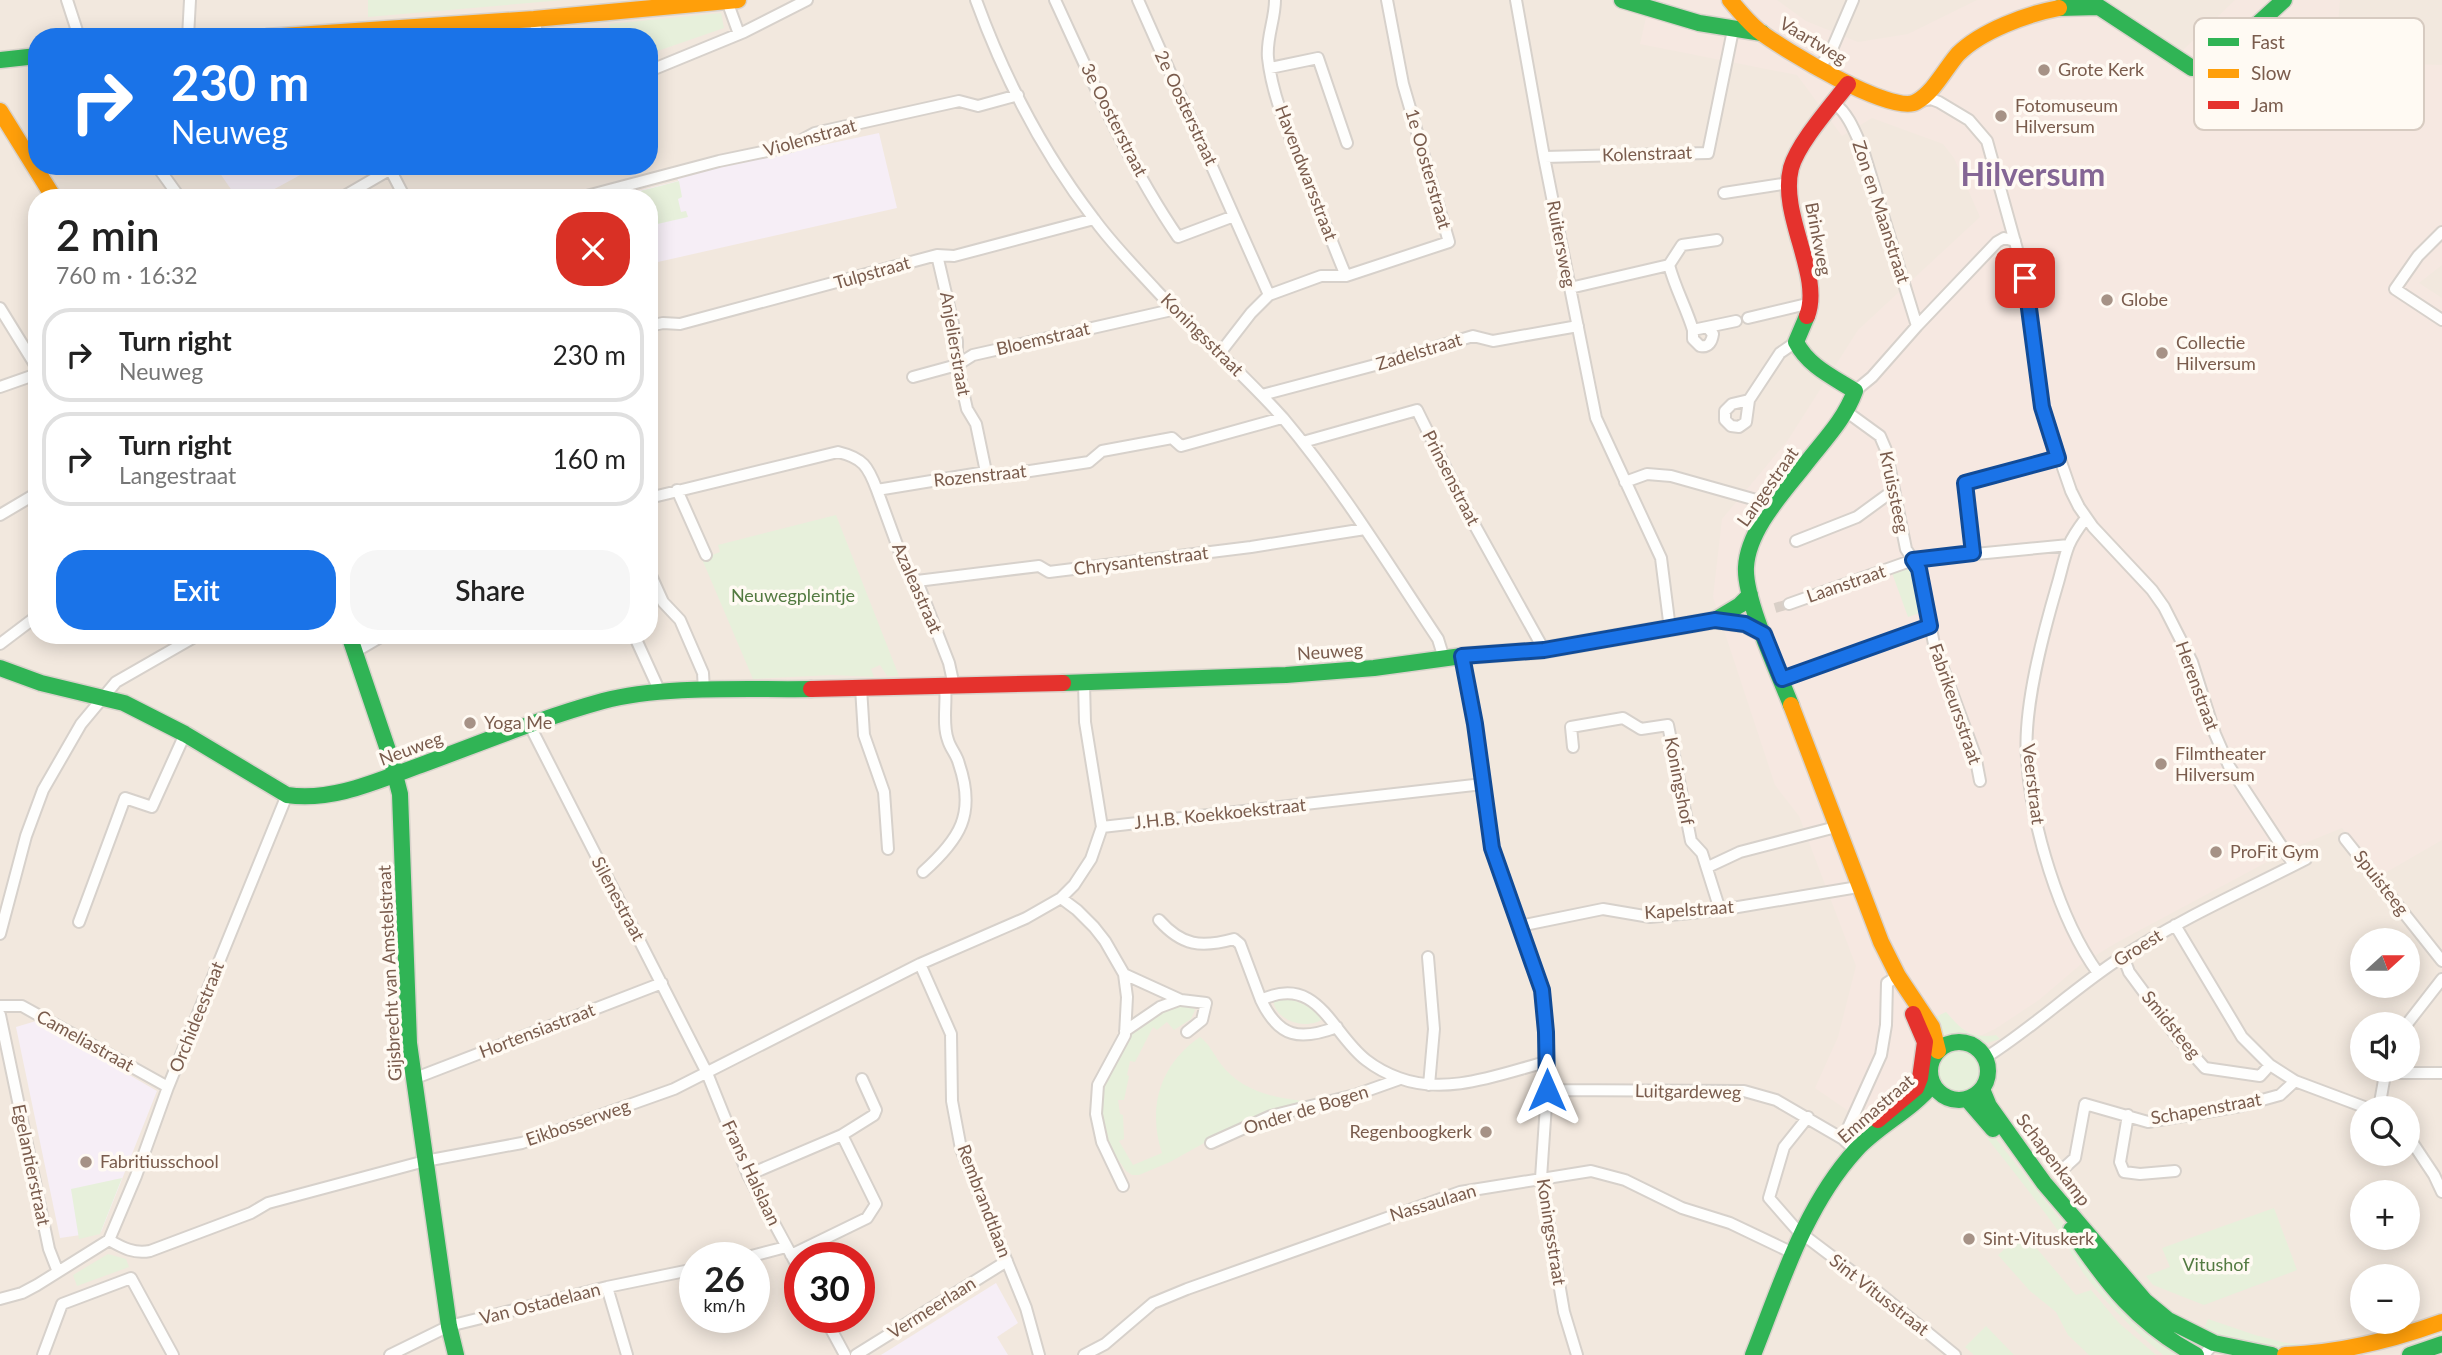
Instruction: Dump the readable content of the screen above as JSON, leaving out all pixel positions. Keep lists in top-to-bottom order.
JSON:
{
  "streets": {
    "street": [
      "Vaartweg",
      "2e Oosterstraat",
      "3e Oosterstraat",
      "Violenstraat",
      "Kolenstraat",
      "1e Oosterstraat",
      "Havendwarsstraat",
      "Zon en Maanstraat",
      "Brinkweg",
      "Ruitersweg",
      "Tulpstraat",
      "Koningsstraat",
      "Bloemstraat",
      "Anjelierstraat",
      "Zadelstraat",
      "Rozenstraat",
      "Prinsenstraat",
      "Langestraat",
      "Kruissteeg",
      "Chrysantenstraat",
      "Laanstraat",
      "Azaleastraat",
      "Neuweg",
      "Herenstraat",
      "Fabrikeursstraat",
      "Koningshof",
      "Veerstraat",
      "J.H.B. Koekkoekstraat",
      "Spuisteeg",
      "Silenestraat",
      "Kapelstraat",
      "Groest",
      "Gijsbrecht van Amstelstraat",
      "Orchideestraat",
      "Smidsteeg",
      "Hortensiastraat",
      "Cameliastraat",
      "Luitgardeweg",
      "Emmastraat",
      "Schapenstraat",
      "Onder de Bogen",
      "Eikbosserweg",
      "Schapenkamp",
      "Egelantierstraat",
      "Frans Halslaan",
      "Rembrandtlaan",
      "Nassaulaan",
      "Sint Vitusstraat",
      "Van Ostadelaan",
      "Vermeerlaan"
    ]
  },
  "crossings": [
    ["Vaartweg", "Brinkweg"],
    ["Vaartweg", "Herenstraat"],
    ["2e Oosterstraat", "3e Oosterstraat"],
    ["2e Oosterstraat", "1e Oosterstraat"],
    ["Violenstraat", "Koningsstraat"],
    ["Kolenstraat", "Ruitersweg"],
    ["1e Oosterstraat", "Havendwarsstraat"],
    ["1e Oosterstraat", "Koningsstraat"],
    ["Zon en Maanstraat", "Brinkweg"],
    ["Zon en Maanstraat", "Langestraat"],
    ["Ruitersweg", "Zadelstraat"],
    ["Ruitersweg", "Neuweg"],
    ["Tulpstraat", "Koningsstraat"],
    ["Tulpstraat", "Anjelierstraat"],
    ["Koningsstraat", "Bloemstraat"],
    ["Koningsstraat", "Zadelstraat"],
    ["Koningsstraat", "Rozenstraat"],
    ["Koningsstraat", "Prinsenstraat"],
    ["Koningsstraat", "Chrysantenstraat"],
    ["Koningsstraat", "Neuweg"],
    ["Koningsstraat", "J.H.B. Koekkoekstraat"],
    ["Koningsstraat", "Kapelstraat"],
    ["Koningsstraat", "Luitgardeweg"],
    ["Koningsstraat", "Nassaulaan"],
    ["Bloemstraat", "Anjelierstraat"],
    ["Anjelierstraat", "Rozenstraat"],
    ["Rozenstraat", "Azaleastraat"],
    ["Prinsenstraat", "Neuweg"],
    ["Langestraat", "Kruissteeg"],
    ["Langestraat", "Neuweg"],
    ["Langestraat", "Herenstraat"],
    ["Langestraat", "Kapelstraat"],
    ["Langestraat", "Groest"],
    ["Langestraat", "Emmastraat"],
    ["Langestraat", "Schapenkamp"],
    ["Kruissteeg", "Laanstraat"],
    ["Kruissteeg", "Fabrikeursstraat"],
    ["Chrysantenstraat", "Azaleastraat"],
    ["Laanstraat", "Veerstraat"],
    ["Azaleastraat", "Neuweg"],
    ["Neuweg", "Silenestraat"],
    ["Neuweg", "Gijsbrecht van Amstelstraat"],
    ["Neuweg", "Orchideestraat"],
    ["Herenstraat", "Groest"],
    ["Koningshof", "Kapelstraat"],
    ["Veerstraat", "Groest"],
    ["J.H.B. Koekkoekstraat", "Eikbosserweg"],
    ["Silenestraat", "Hortensiastraat"],
    ["Silenestraat", "Eikbosserweg"],
    ["Silenestraat", "Frans Halslaan"],
    ["Groest", "Smidsteeg"],
    ["Groest", "Emmastraat"],
    ["Groest", "Schapenkamp"],
    ["Gijsbrecht van Amstelstraat", "Hortensiastraat"],
    ["Gijsbrecht van Amstelstraat", "Eikbosserweg"],
    ["Gijsbrecht van Amstelstraat", "Van Ostadelaan"],
    ["Orchideestraat", "Cameliastraat"],
    ["Orchideestraat", "Eikbosserweg"],
    ["Luitgardeweg", "Emmastraat"],
    ["Emmastraat", "Schapenkamp"],
    ["Emmastraat", "Nassaulaan"],
    ["Emmastraat", "Sint Vitusstraat"],
    ["Eikbosserweg", "Frans Halslaan"],
    ["Eikbosserweg", "Rembrandtlaan"],
    ["Rembrandtlaan", "Vermeerlaan"]
  ],
  "districts": ["Hilversum"],
  "parks": ["Neuwegpleintje", "Vitushof"],
  "places": [
    "Grote Kerk",
    "Fotomuseum Hilversum",
    "Globe",
    "Collectie Hilversum",
    "Yoga Me",
    "Filmtheater Hilversum",
    "ProFit Gym",
    "Regenboogkerk",
    "Fabritiusschool",
    "Sint-Vituskerk"
  ],
  "legend": ["Fast", "Slow", "Jam"],
  "north": "right",
  "page": {
    "turn": ["230 m", "Neuweg"],
    "heading": ["2 min", "760 m · 16:32"],
    "list": [
      {
        "name": "Turn right",
        "note": "Neuweg",
        "value": "230 m"
      },
      {
        "name": "Turn right",
        "note": "Langestraat",
        "value": "160 m"
      }
    ],
    "buttons": ["Exit", "Share"],
    "map_buttons": ["+", "−"],
    "speed": "26 km/h",
    "limit": "30"
  }
}
